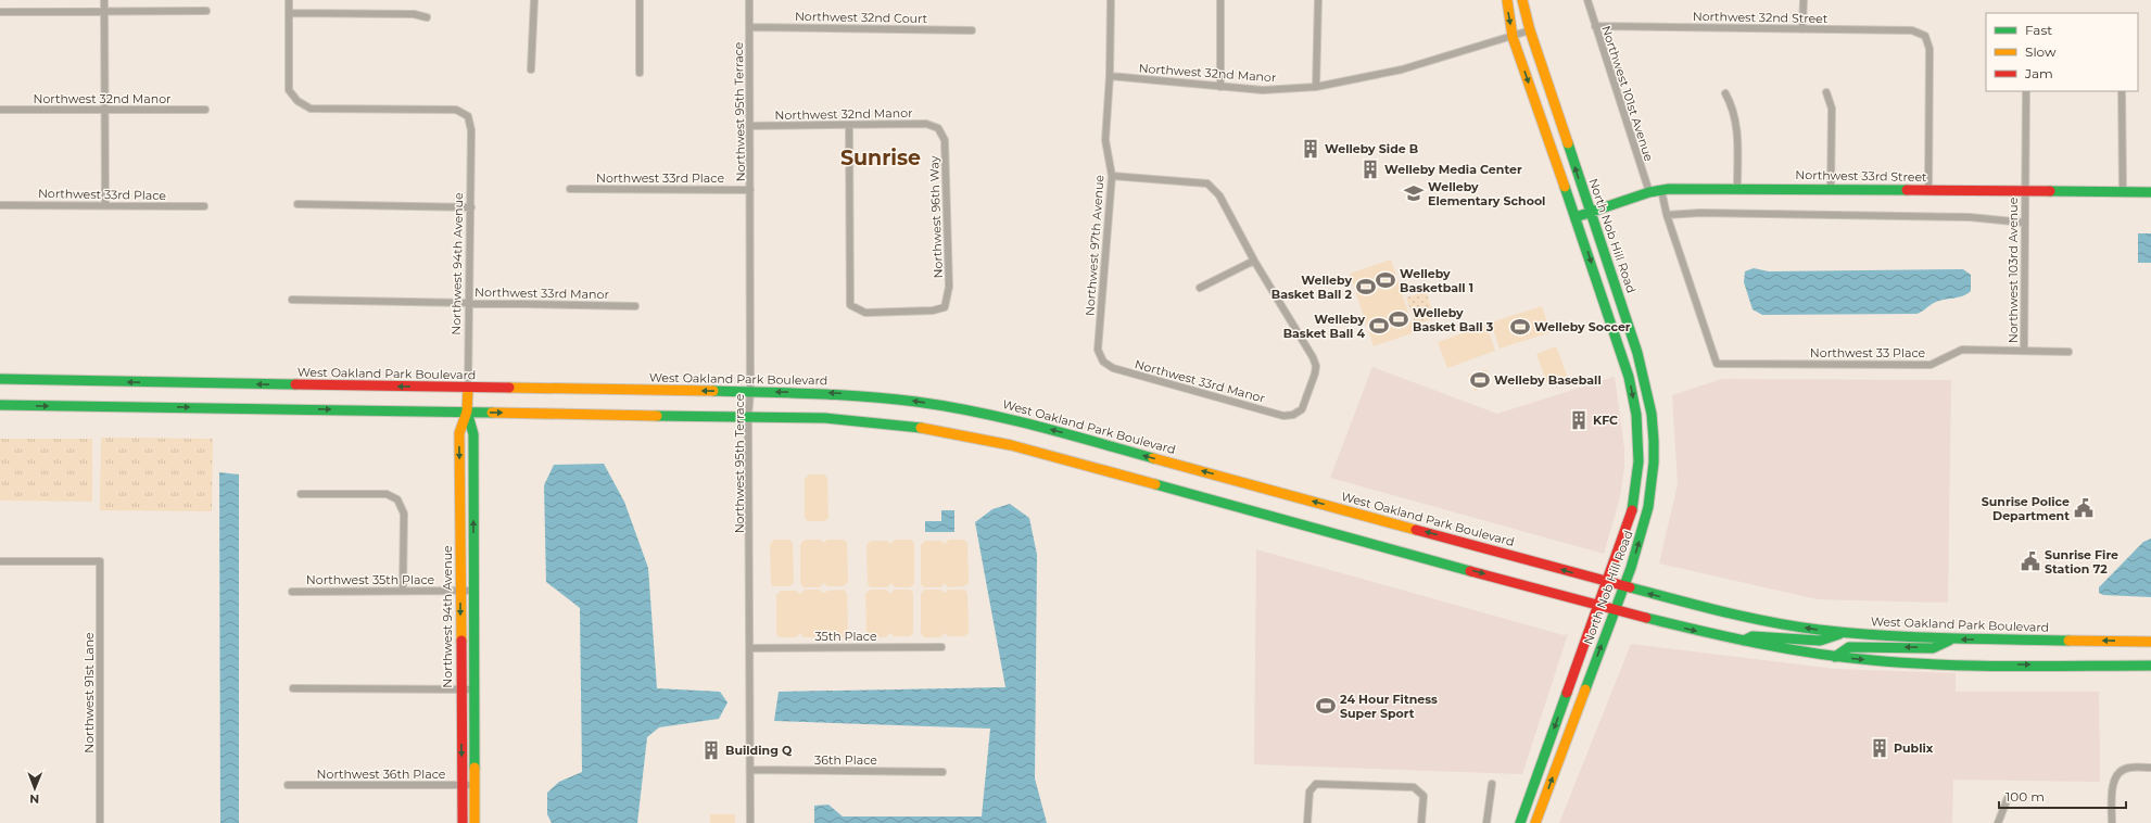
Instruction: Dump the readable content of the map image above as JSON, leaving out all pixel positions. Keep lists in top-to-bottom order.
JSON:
{
  "streets": {
    "main road": [
      "Northwest 33rd Street",
      "North Nob Hill Road",
      "Northwest 94th Avenue",
      "West Oakland Park Boulevard"
    ],
    "street": [
      "Northwest 32nd Court",
      "Northwest 32nd Street",
      "Northwest 32nd Manor",
      "Northwest 101st Avenue",
      "Northwest 95th Terrace",
      "Northwest 33rd Place",
      "Northwest 96th Way",
      "Northwest 97th Avenue",
      "Northwest 103rd Avenue",
      "Northwest 33rd Manor",
      "Northwest 33 Place",
      "Northwest 35th Place",
      "35th Place",
      "Northwest 91st Lane",
      "36th Place",
      "Northwest 36th Place"
    ]
  },
  "crossings": [
    ["Northwest 32nd Court", "Northwest 95th Terrace"],
    ["Northwest 32nd Street", "Northwest 101st Avenue"],
    ["Northwest 32nd Street", "Northwest 33rd Street"],
    ["Northwest 32nd Manor", "Northwest 95th Terrace"],
    ["Northwest 32nd Manor", "Northwest 96th Way"],
    ["Northwest 32nd Manor", "North Nob Hill Road"],
    ["Northwest 32nd Manor", "Northwest 97th Avenue"],
    ["Northwest 101st Avenue", "Northwest 33rd Street"],
    ["Northwest 95th Terrace", "Northwest 33rd Place"],
    ["Northwest 95th Terrace", "West Oakland Park Boulevard"],
    ["Northwest 95th Terrace", "35th Place"],
    ["Northwest 95th Terrace", "36th Place"],
    ["Northwest 33rd Street", "North Nob Hill Road"],
    ["Northwest 33rd Street", "Northwest 103rd Avenue"],
    ["North Nob Hill Road", "West Oakland Park Boulevard"],
    ["Northwest 97th Avenue", "Northwest 33rd Manor"],
    ["Northwest 94th Avenue", "Northwest 33rd Manor"],
    ["Northwest 94th Avenue", "West Oakland Park Boulevard"],
    ["Northwest 94th Avenue", "Northwest 35th Place"],
    ["Northwest 94th Avenue", "Northwest 36th Place"],
    ["Northwest 103rd Avenue", "Northwest 33 Place"]
  ],
  "districts": ["Sunrise"],
  "places": {
    "building": [
      "Welleby Side B",
      "Welleby Media Center",
      "KFC",
      "Publix",
      "Building Q"
    ],
    "school or university": ["Welleby Elementary School"],
    "sports": [
      "Welleby Basketball 1",
      "Welleby Basket Ball 2",
      "Welleby Basket Ball 3",
      "Welleby Basket Ball 4",
      "Welleby Soccer",
      "Welleby Baseball",
      "24 Hour Fitness Super Sport"
    ],
    "public building": ["Sunrise Police Department", "Sunrise Fire Station 72"]
  },
  "legend": ["Fast", "Slow", "Jam"],
  "scale_bar": "100 m",
  "north": "bottom"
}
